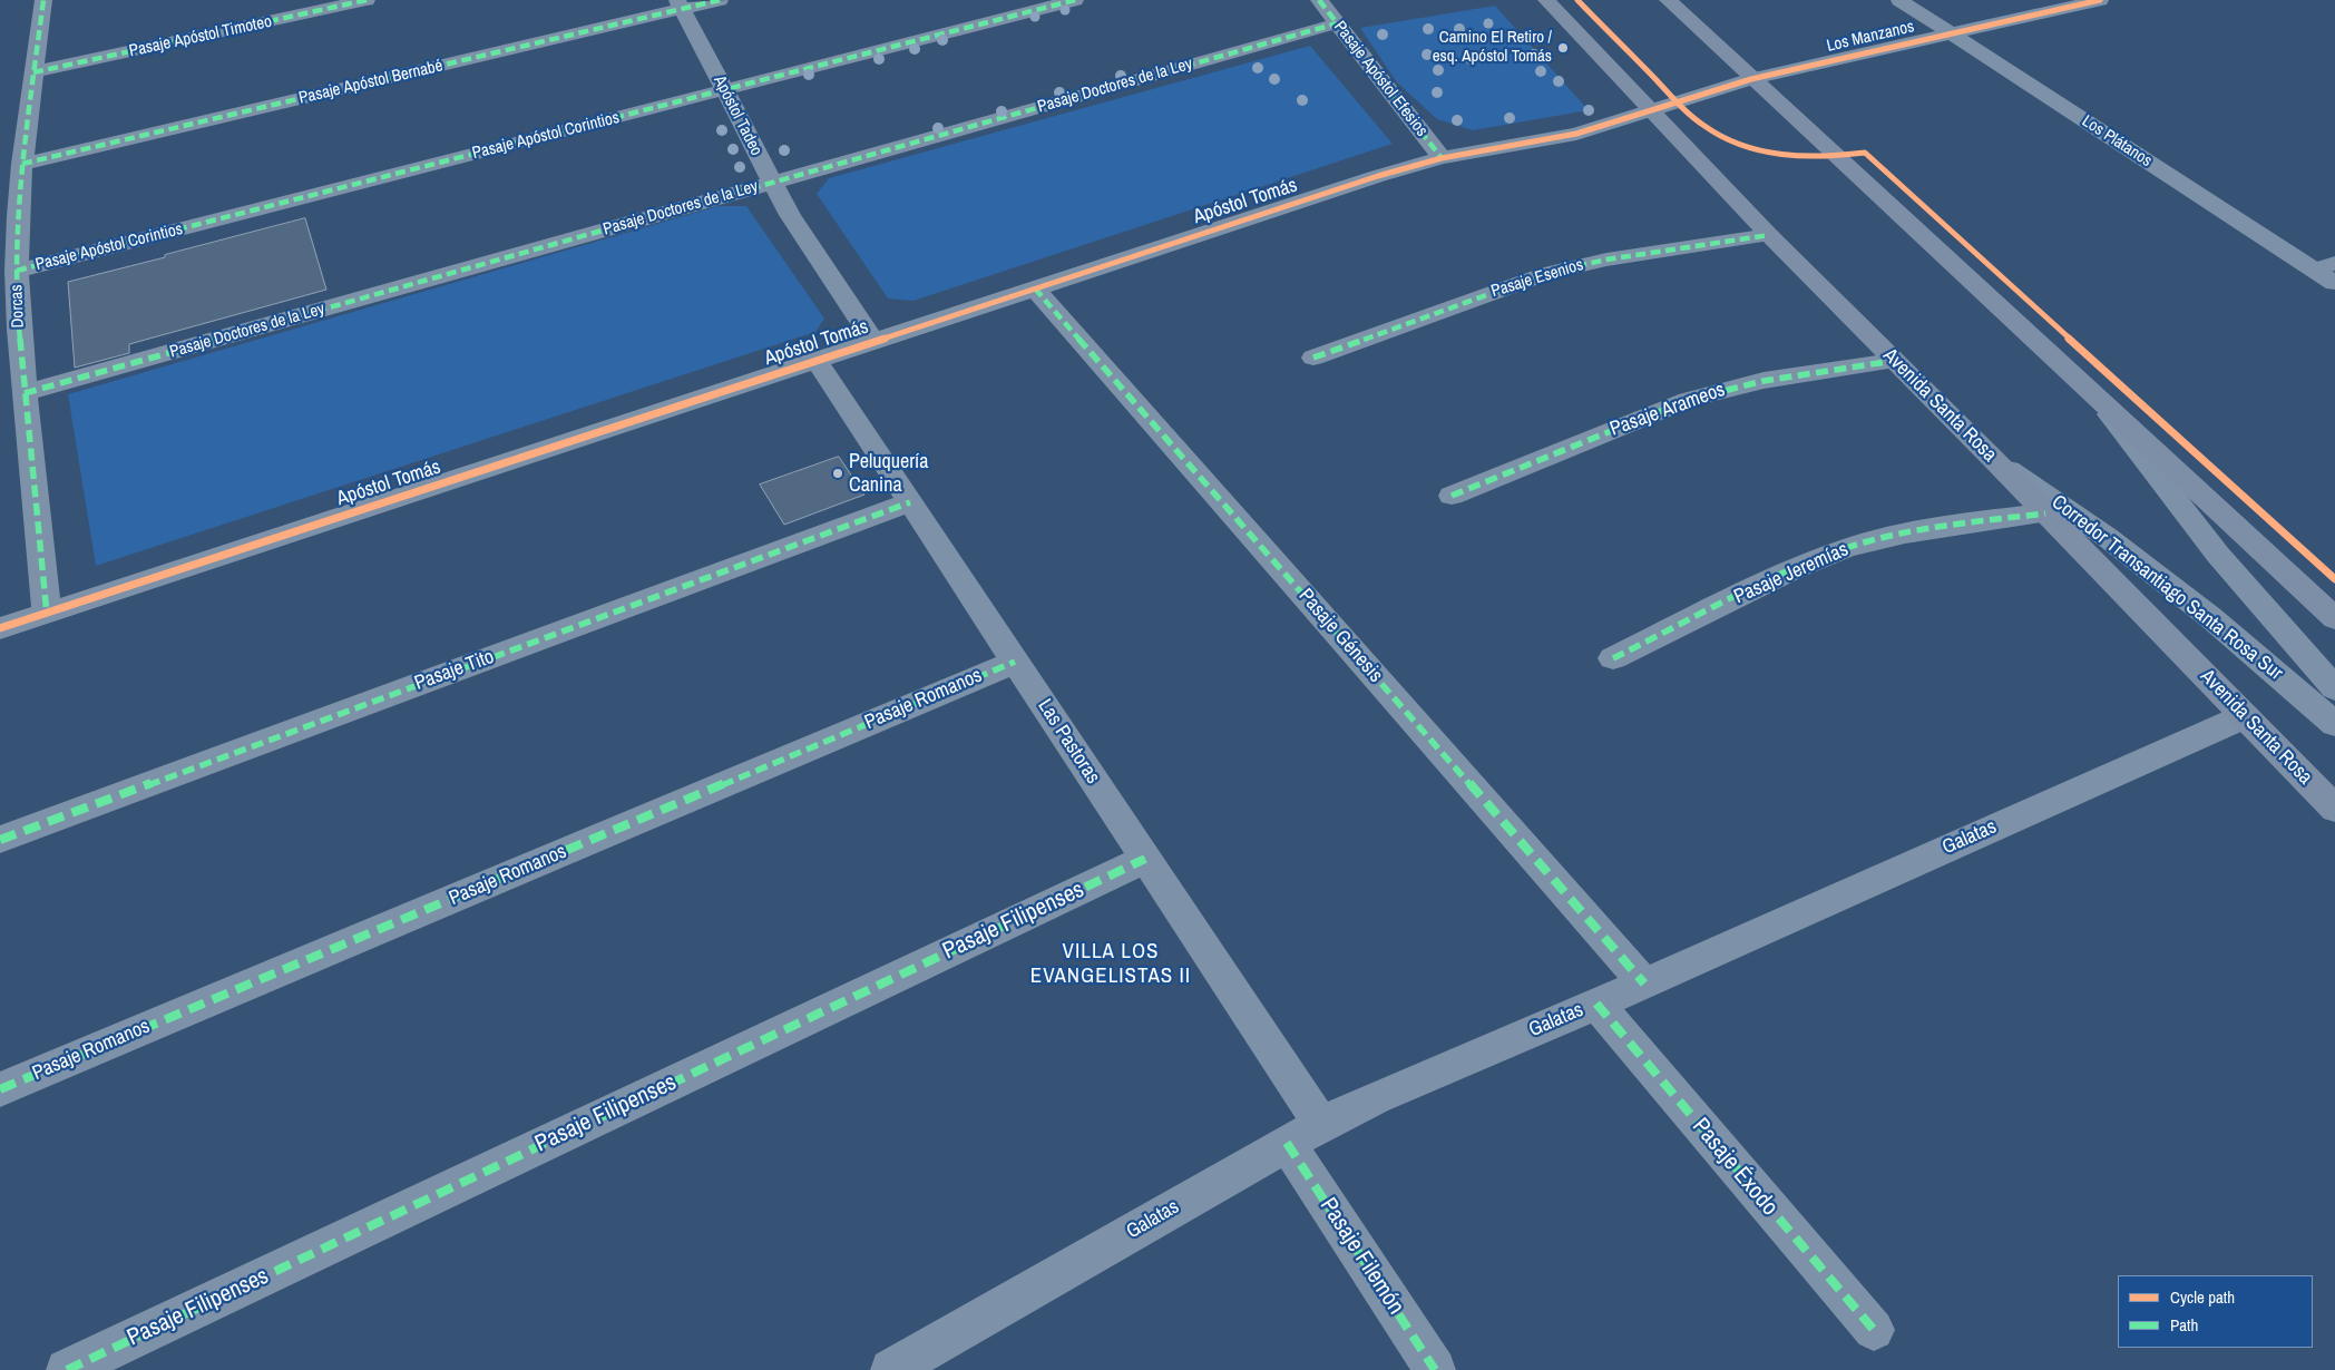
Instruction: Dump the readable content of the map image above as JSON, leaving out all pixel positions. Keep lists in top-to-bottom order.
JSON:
{
  "streets": {
    "main road": ["Avenida Santa Rosa"],
    "street": [
      "Pasaje Apóstol Timoteo",
      "Los Manzanos",
      "Pasaje Apóstol Efesios",
      "Pasaje Apóstol Bernabé",
      "Pasaje Doctores de la Ley",
      "Apóstol Tadeo",
      "Pasaje Apóstol Corintios",
      "Los Plátanos",
      "Apóstol Tomás",
      "Pasaje Esenios",
      "Dorcas",
      "Pasaje Arameos",
      "Pasaje Jeremías",
      "Corredor Transantiago Santa Rosa Sur",
      "Pasaje Génesis",
      "Pasaje Tito",
      "Pasaje Romanos",
      "Las Pastoras",
      "Galatas",
      "Pasaje Filipenses",
      "Pasaje Éxodo",
      "Pasaje Filemón"
    ]
  },
  "crossings": [
    ["Pasaje Apóstol Timoteo", "Dorcas"],
    ["Los Manzanos", "Los Plátanos"],
    ["Los Manzanos", "Apóstol Tomás"],
    ["Los Manzanos", "Avenida Santa Rosa"],
    ["Pasaje Apóstol Efesios", "Pasaje Doctores de la Ley"],
    ["Pasaje Apóstol Efesios", "Apóstol Tomás"],
    ["Pasaje Apóstol Bernabé", "Apóstol Tadeo"],
    ["Pasaje Apóstol Bernabé", "Dorcas"],
    ["Pasaje Doctores de la Ley", "Apóstol Tadeo"],
    ["Pasaje Doctores de la Ley", "Dorcas"],
    ["Apóstol Tadeo", "Pasaje Apóstol Corintios"],
    ["Apóstol Tadeo", "Apóstol Tomás"],
    ["Pasaje Apóstol Corintios", "Dorcas"],
    ["Apóstol Tomás", "Dorcas"],
    ["Apóstol Tomás", "Avenida Santa Rosa"],
    ["Apóstol Tomás", "Pasaje Génesis"],
    ["Apóstol Tomás", "Las Pastoras"],
    ["Pasaje Esenios", "Avenida Santa Rosa"],
    ["Avenida Santa Rosa", "Pasaje Arameos"],
    ["Avenida Santa Rosa", "Pasaje Jeremías"],
    ["Avenida Santa Rosa", "Corredor Transantiago Santa Rosa Sur"],
    ["Avenida Santa Rosa", "Galatas"],
    ["Pasaje Génesis", "Galatas"],
    ["Pasaje Tito", "Las Pastoras"],
    ["Pasaje Romanos", "Las Pastoras"],
    ["Las Pastoras", "Galatas"],
    ["Las Pastoras", "Pasaje Filipenses"],
    ["Galatas", "Pasaje Éxodo"],
    ["Galatas", "Pasaje Filemón"]
  ],
  "districts": ["VILLA LOS EVANGELISTAS II"],
  "places": ["Camino El Retiro / esq. Apóstol Tomás", "Peluquería Canina"],
  "legend": ["Cycle path", "Path"]
}
